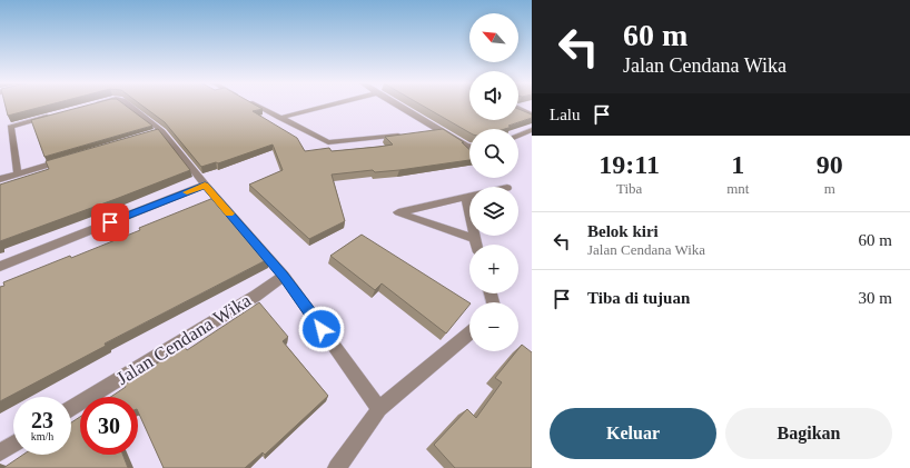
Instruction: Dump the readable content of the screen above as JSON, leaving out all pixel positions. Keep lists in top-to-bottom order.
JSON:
{
  "streets": {
    "street": ["Jalan Cendana Wika"]
  },
  "north": "top left",
  "page": {
    "turn": ["60 m", "Jalan Cendana Wika"],
    "map_buttons": ["+", "−"],
    "then": "Lalu",
    "eta": [
      "19:11",
      "Tiba",
      "1",
      "mnt",
      "90",
      "m"
    ],
    "list": [
      {
        "name": "Belok kiri",
        "note": "Jalan Cendana Wika",
        "value": "60 m"
      },
      {
        "name": "Tiba di tujuan",
        "value": "30 m"
      }
    ],
    "speed": "23 km/h",
    "limit": "30",
    "buttons": ["Keluar", "Bagikan"]
  }
}
